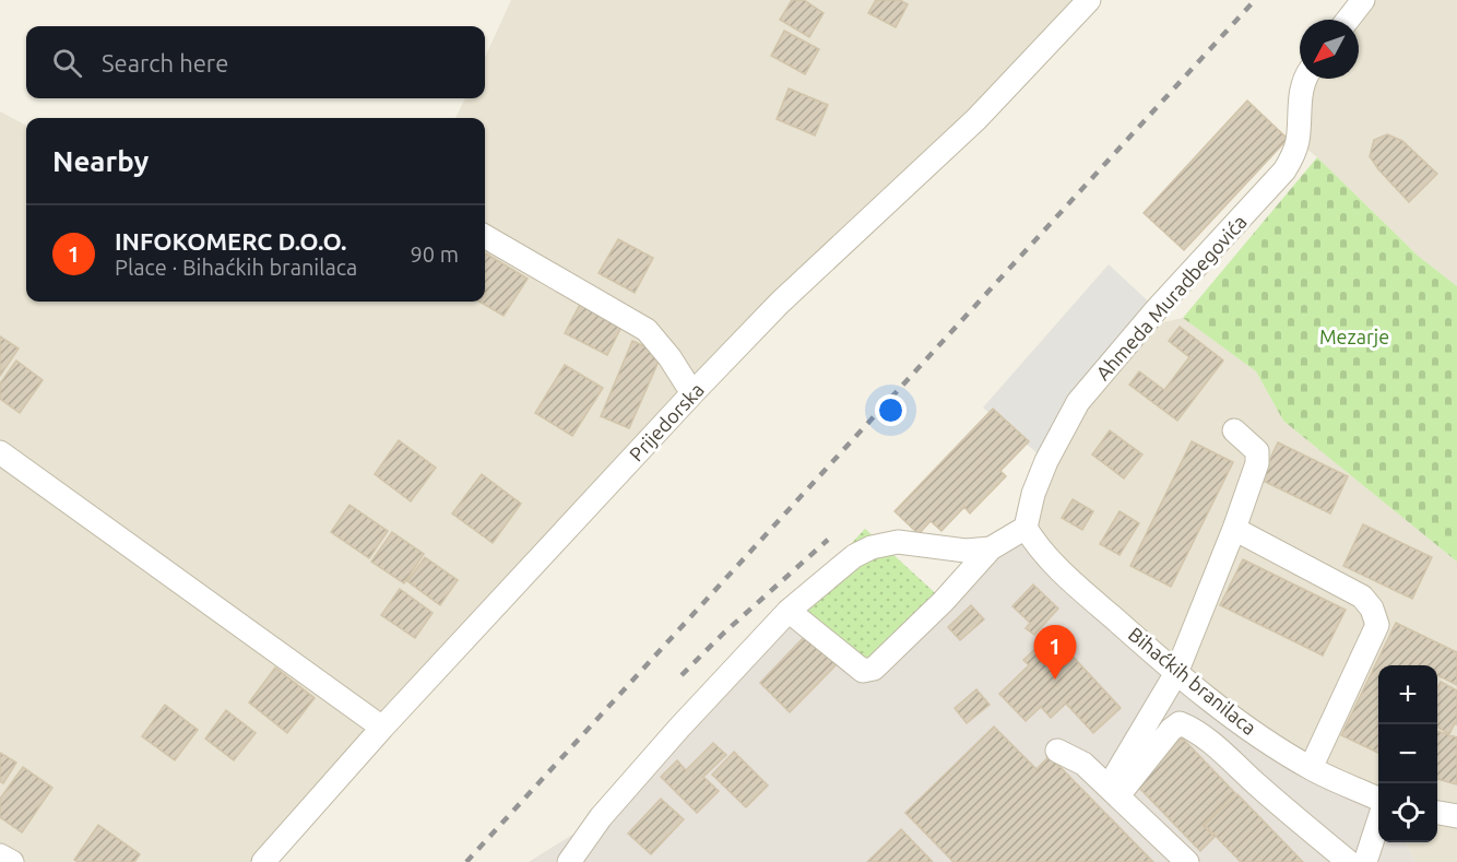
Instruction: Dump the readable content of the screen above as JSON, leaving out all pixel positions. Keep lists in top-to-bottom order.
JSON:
{
  "streets": {
    "street": ["Ahmeda Muradbegovića", "Prijedorska", "Bihaćkih branilaca"]
  },
  "crossings": [
    ["Ahmeda Muradbegovića", "Bihaćkih branilaca"]
  ],
  "parks": ["Mezarje"],
  "north": "bottom left",
  "page": {
    "search": "Search here",
    "heading": "Nearby",
    "list": [
      {
        "mark": "1",
        "name": "INFOKOMERC D.O.O.",
        "note": "Place · Bihaćkih branilaca",
        "value": "90 m"
      }
    ],
    "pins": "1",
    "map_buttons": ["+", "−"]
  }
}
